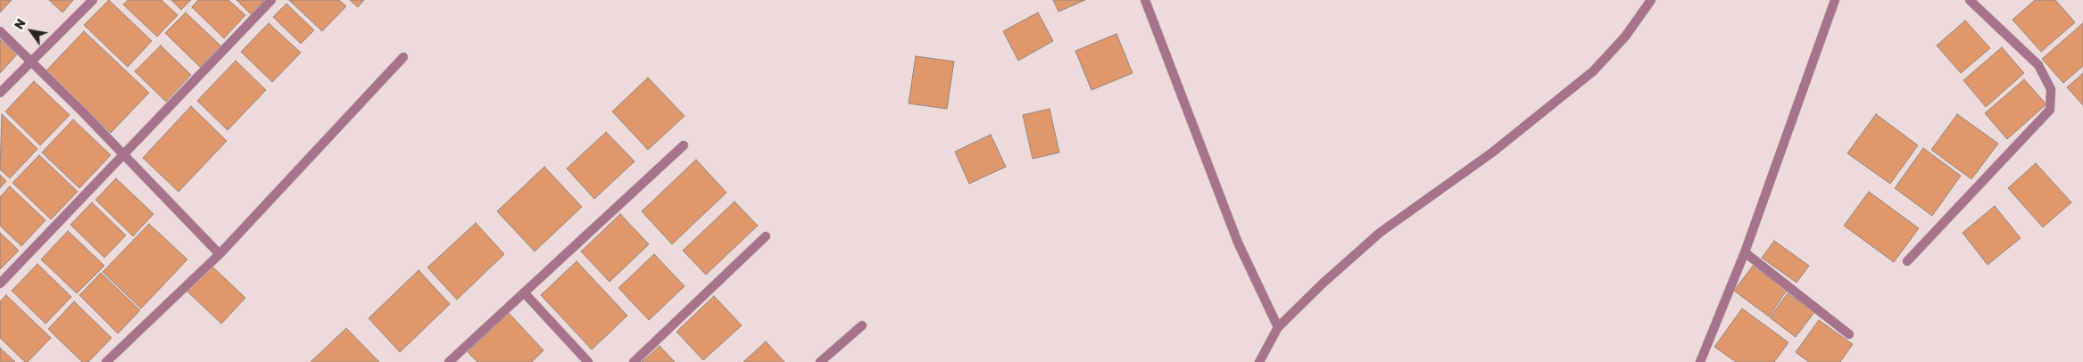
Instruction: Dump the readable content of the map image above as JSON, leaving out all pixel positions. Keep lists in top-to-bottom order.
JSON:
{
  "north": "top left"
}
